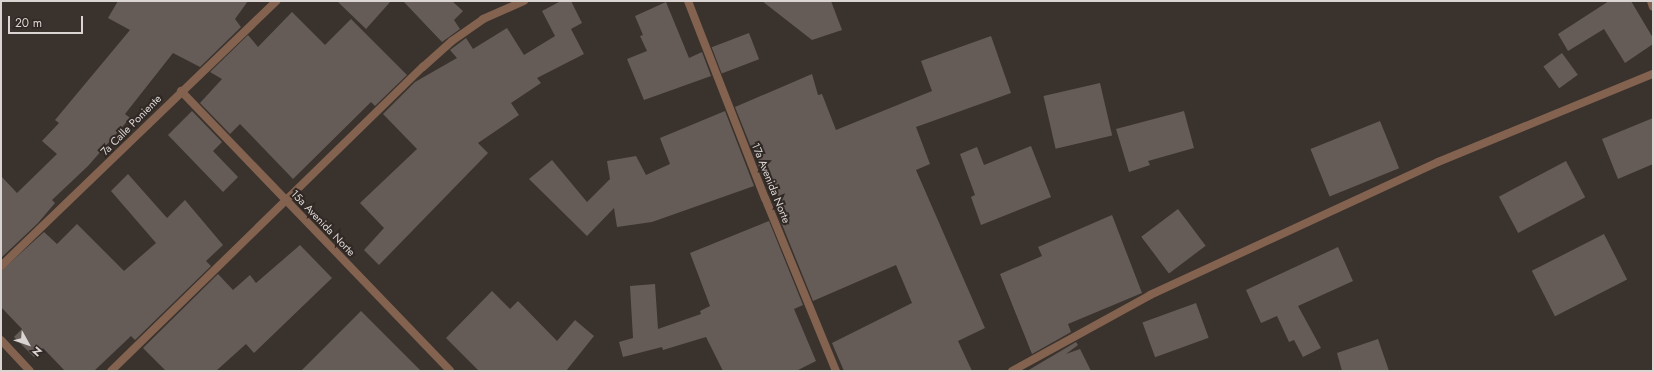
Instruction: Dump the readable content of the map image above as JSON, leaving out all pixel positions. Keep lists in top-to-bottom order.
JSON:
{
  "streets": {
    "street": ["7a Calle Poniente", "17a Avenida Norte", "15a Avenida Norte"]
  },
  "crossings": [
    ["7a Calle Poniente", "15a Avenida Norte"]
  ],
  "scale_bar": "20 m",
  "north": "bottom right"
}
